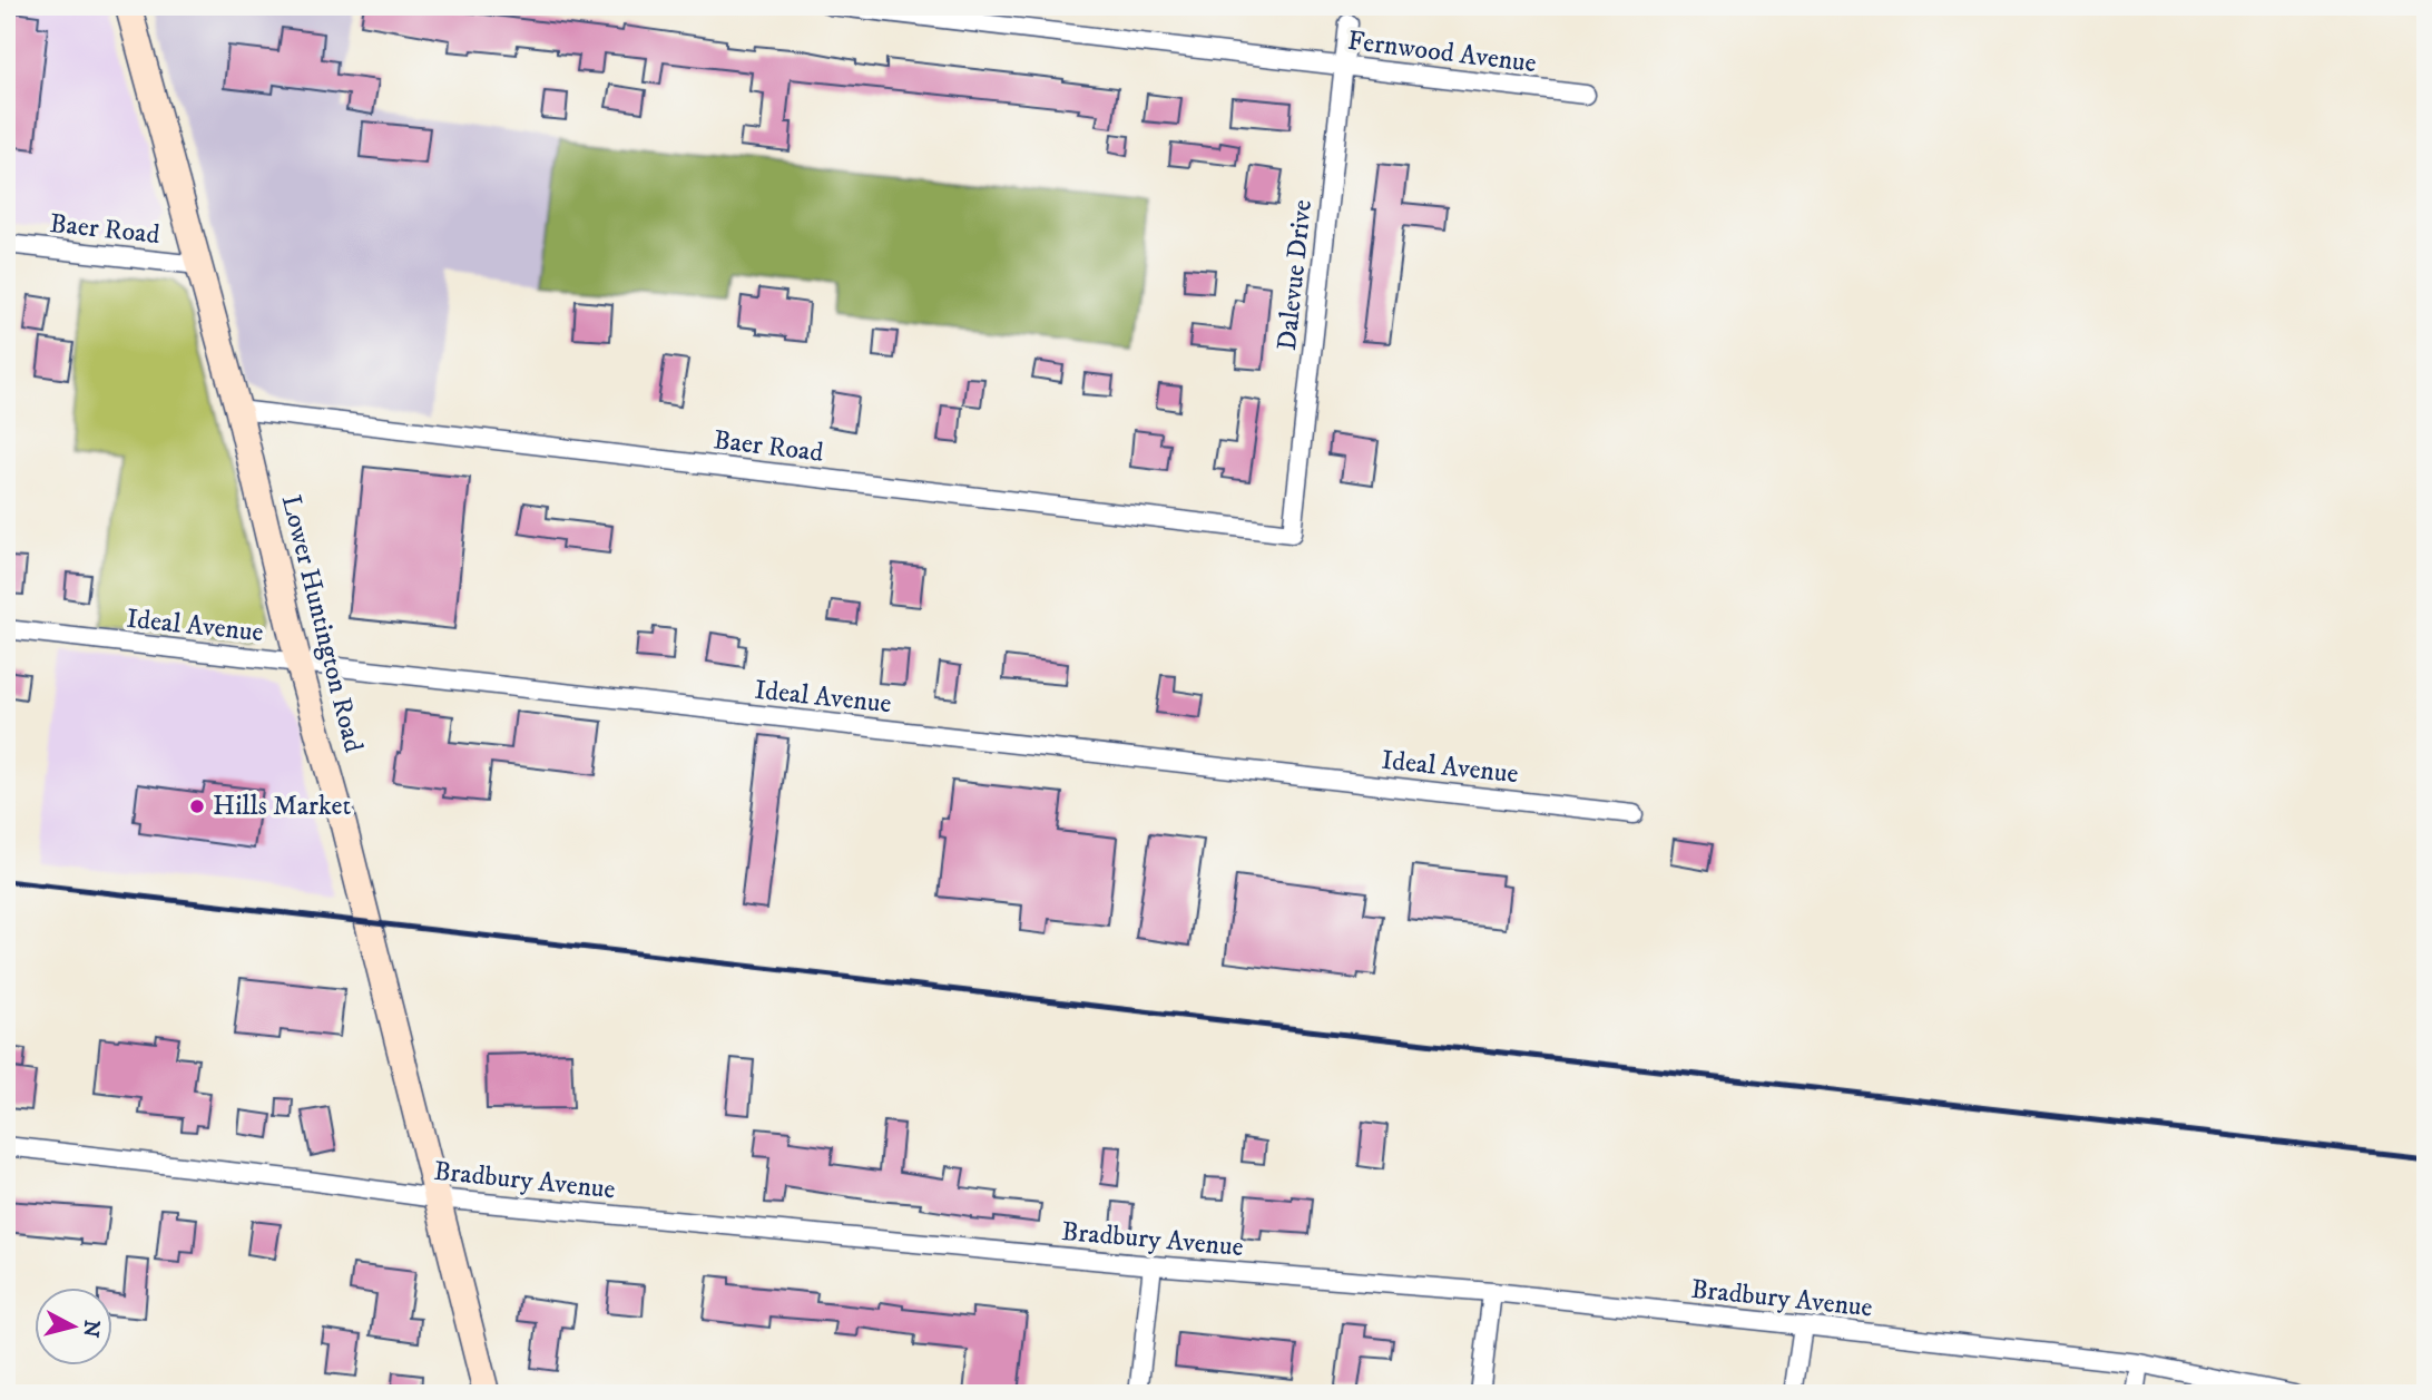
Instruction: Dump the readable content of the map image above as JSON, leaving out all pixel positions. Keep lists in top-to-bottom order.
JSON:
{
  "streets": {
    "main road": ["Lower Huntington Road"],
    "street": [
      "Fernwood Avenue",
      "Baer Road",
      "Dalevue Drive",
      "Ideal Avenue",
      "Bradbury Avenue"
    ]
  },
  "crossings": [
    ["Fernwood Avenue", "Dalevue Drive"],
    ["Baer Road", "Dalevue Drive"],
    ["Baer Road", "Lower Huntington Road"],
    ["Lower Huntington Road", "Ideal Avenue"],
    ["Lower Huntington Road", "Bradbury Avenue"]
  ],
  "places": ["Hills Market"],
  "north": "right"
}
